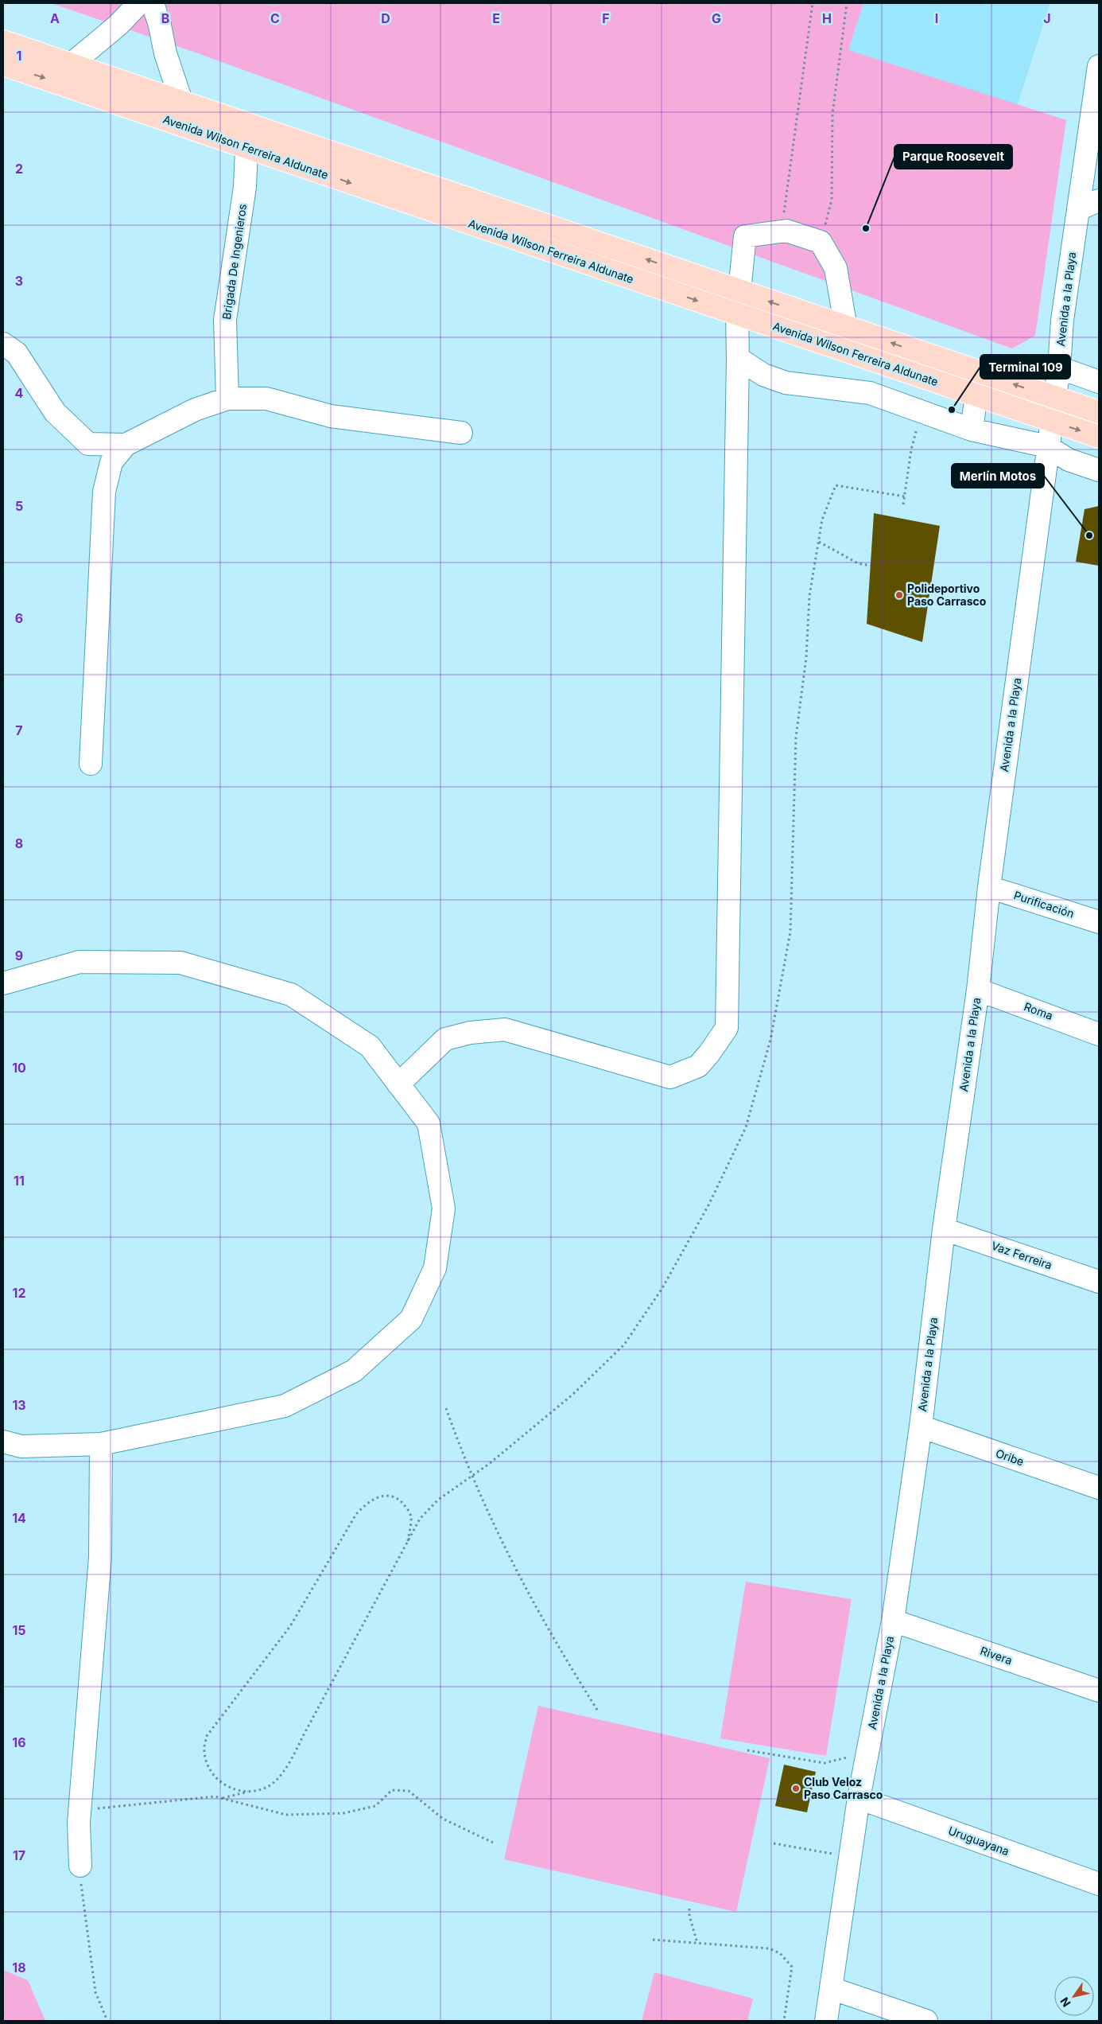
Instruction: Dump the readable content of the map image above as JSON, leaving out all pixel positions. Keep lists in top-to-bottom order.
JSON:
{
  "streets": {
    "main road": ["Avenida Wilson Ferreira Aldunate"],
    "street": [
      "Brigada De Ingenieros",
      "Avenida a la Playa",
      "Purificación",
      "Roma",
      "Vaz Ferreira",
      "Oribe",
      "Rivera",
      "Uruguayana"
    ]
  },
  "crossings": [
    ["Avenida Wilson Ferreira Aldunate", "Brigada De Ingenieros"],
    ["Avenida Wilson Ferreira Aldunate", "Avenida a la Playa"],
    ["Avenida a la Playa", "Purificación"],
    ["Avenida a la Playa", "Roma"],
    ["Avenida a la Playa", "Vaz Ferreira"],
    ["Avenida a la Playa", "Oribe"],
    ["Avenida a la Playa", "Rivera"],
    ["Avenida a la Playa", "Uruguayana"]
  ],
  "places": [
    "Parque Roosevelt",
    "Terminal 109",
    "Merlín Motos",
    "Polideportivo Paso Carrasco",
    "Club Veloz Paso Carrasco"
  ],
  "north": "bottom left",
  "grid": {
    "columns": [
      "A",
      "B",
      "C",
      "D",
      "E",
      "F",
      "G",
      "H",
      "I",
      "J"
    ],
    "rows": [
      "1",
      "2",
      "3",
      "4",
      "5",
      "6",
      "7",
      "8",
      "9",
      "10",
      "11",
      "12",
      "13",
      "14",
      "15",
      "16",
      "17",
      "18"
    ]
  }
}
